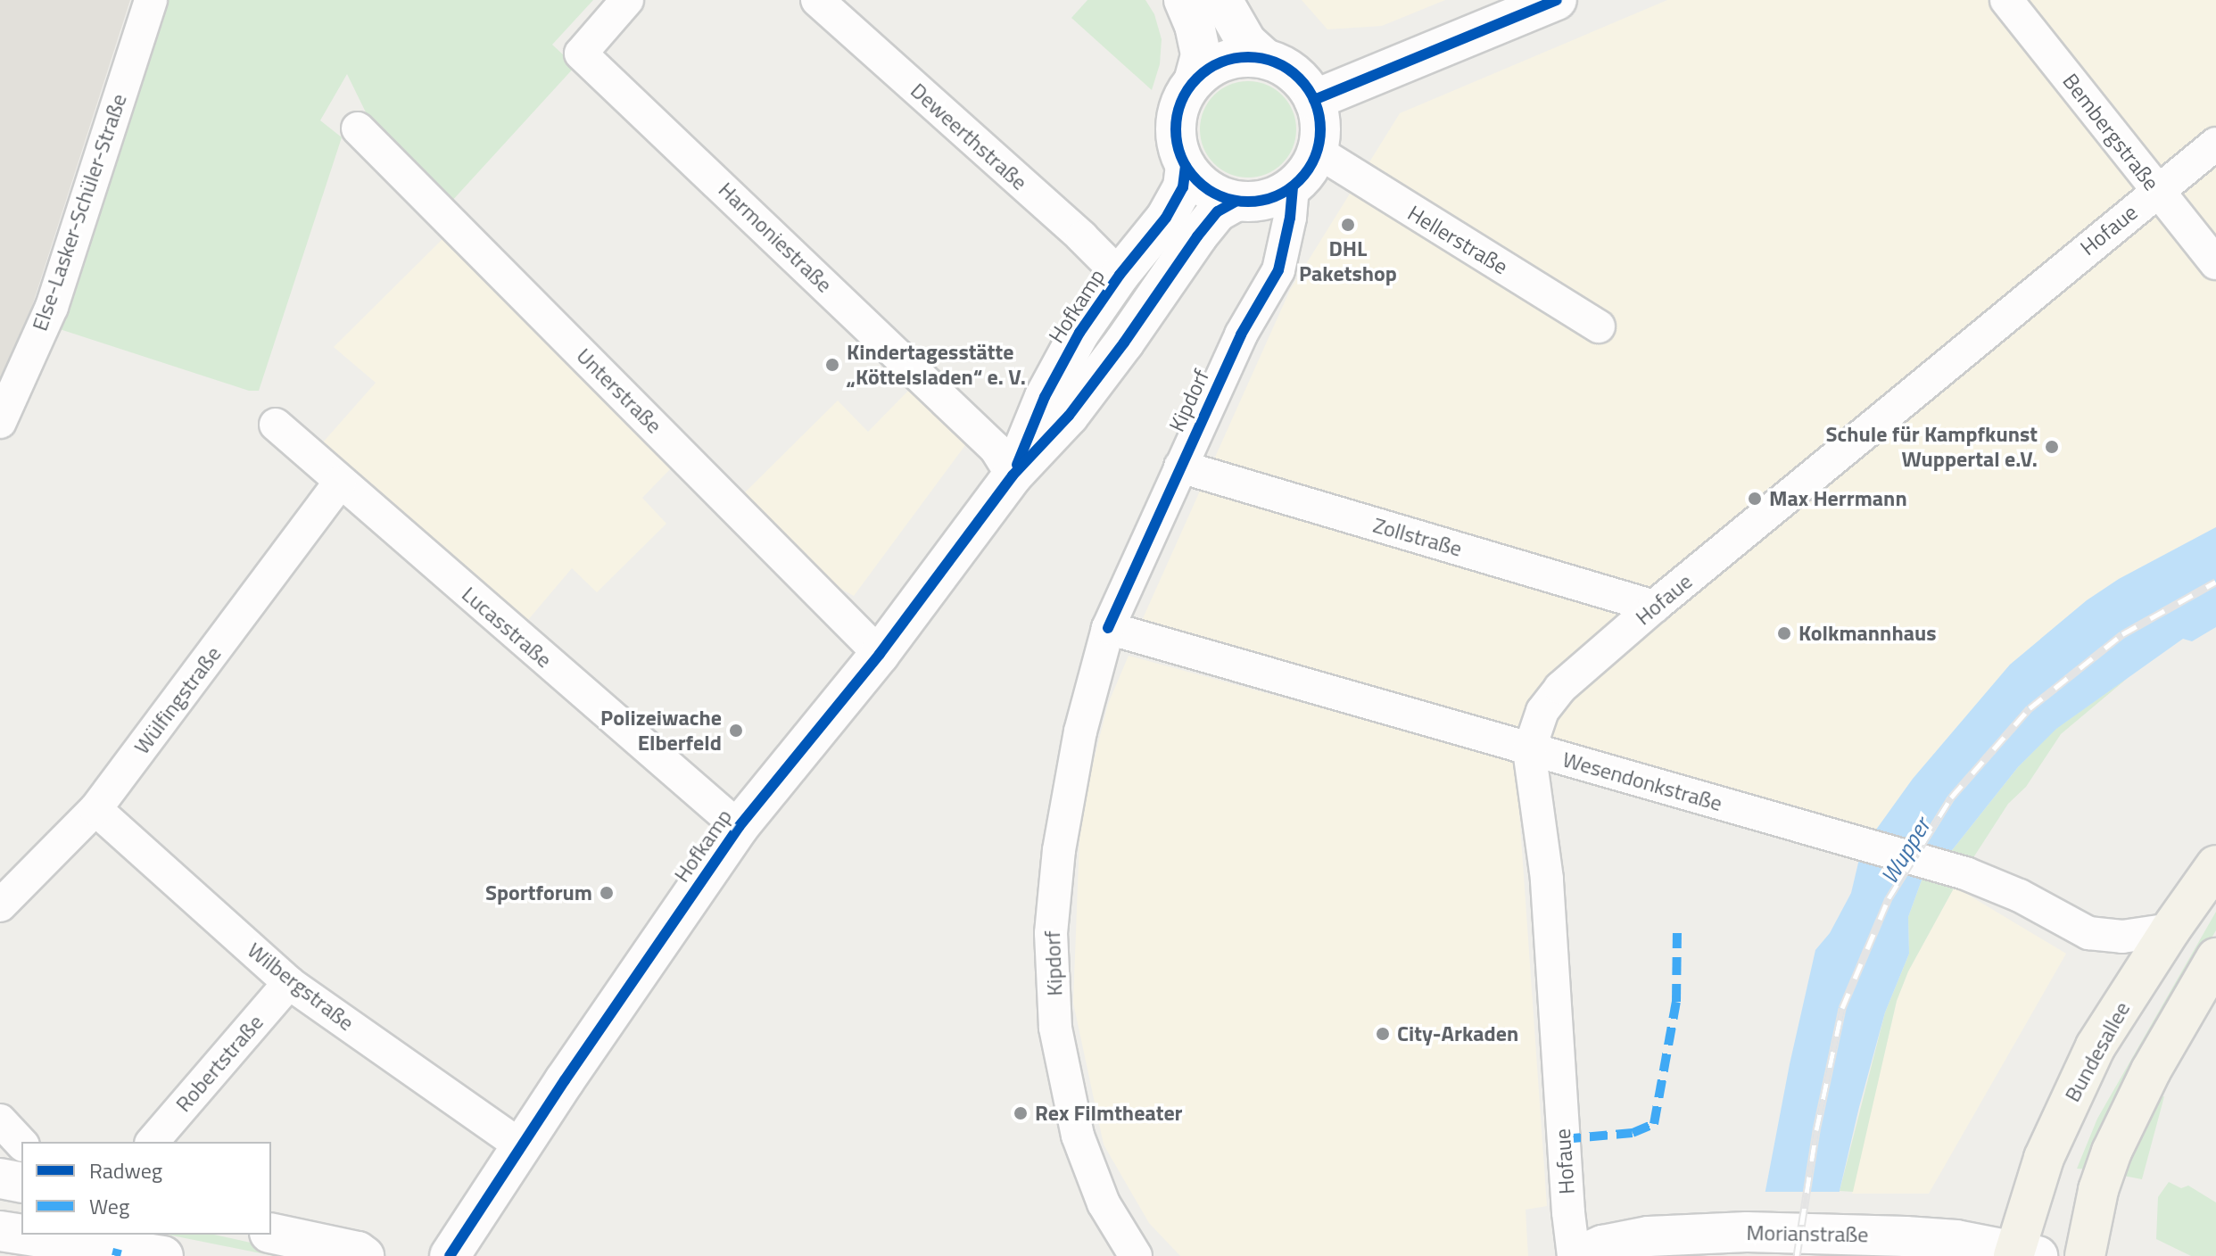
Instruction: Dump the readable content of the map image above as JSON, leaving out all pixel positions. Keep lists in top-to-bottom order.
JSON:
{
  "streets": {
    "main road": ["Bundesallee"],
    "street": [
      "Bembergstraße",
      "Deweerthstraße",
      "Else-Lasker-Schüler-Straße",
      "Hofaue",
      "Harmoniestraße",
      "Hellerstraße",
      "Hofkamp",
      "Unterstraße",
      "Kipdorf",
      "Zollstraße",
      "Lucasstraße",
      "Wülfingstraße",
      "Wesendonkstraße",
      "Wilbergstraße",
      "Robertstraße",
      "Morianstraße"
    ]
  },
  "crossings": [
    ["Bembergstraße", "Hofaue"],
    ["Deweerthstraße", "Hofkamp"],
    ["Hofaue", "Zollstraße"],
    ["Hofaue", "Wesendonkstraße"],
    ["Hofaue", "Morianstraße"],
    ["Harmoniestraße", "Hofkamp"],
    ["Hellerstraße", "Hofkamp"],
    ["Hellerstraße", "Kipdorf"],
    ["Hofkamp", "Unterstraße"],
    ["Hofkamp", "Kipdorf"],
    ["Hofkamp", "Lucasstraße"],
    ["Hofkamp", "Wilbergstraße"],
    ["Kipdorf", "Zollstraße"],
    ["Kipdorf", "Wesendonkstraße"],
    ["Lucasstraße", "Wülfingstraße"],
    ["Wülfingstraße", "Wilbergstraße"],
    ["Wesendonkstraße", "Bundesallee"],
    ["Wilbergstraße", "Robertstraße"],
    ["Bundesallee", "Morianstraße"]
  ],
  "water": ["Wupper"],
  "places": [
    "DHL Paketshop",
    "Kindertagesstätte „Köttelsladen“ e. V.",
    "Schule für Kampfkunst Wuppertal e.V.",
    "Max Herrmann",
    "Kolkmannhaus",
    "Polizeiwache Elberfeld",
    "Sportforum",
    "City-Arkaden",
    "Rex Filmtheater"
  ],
  "legend": ["Radweg", "Weg"]
}
